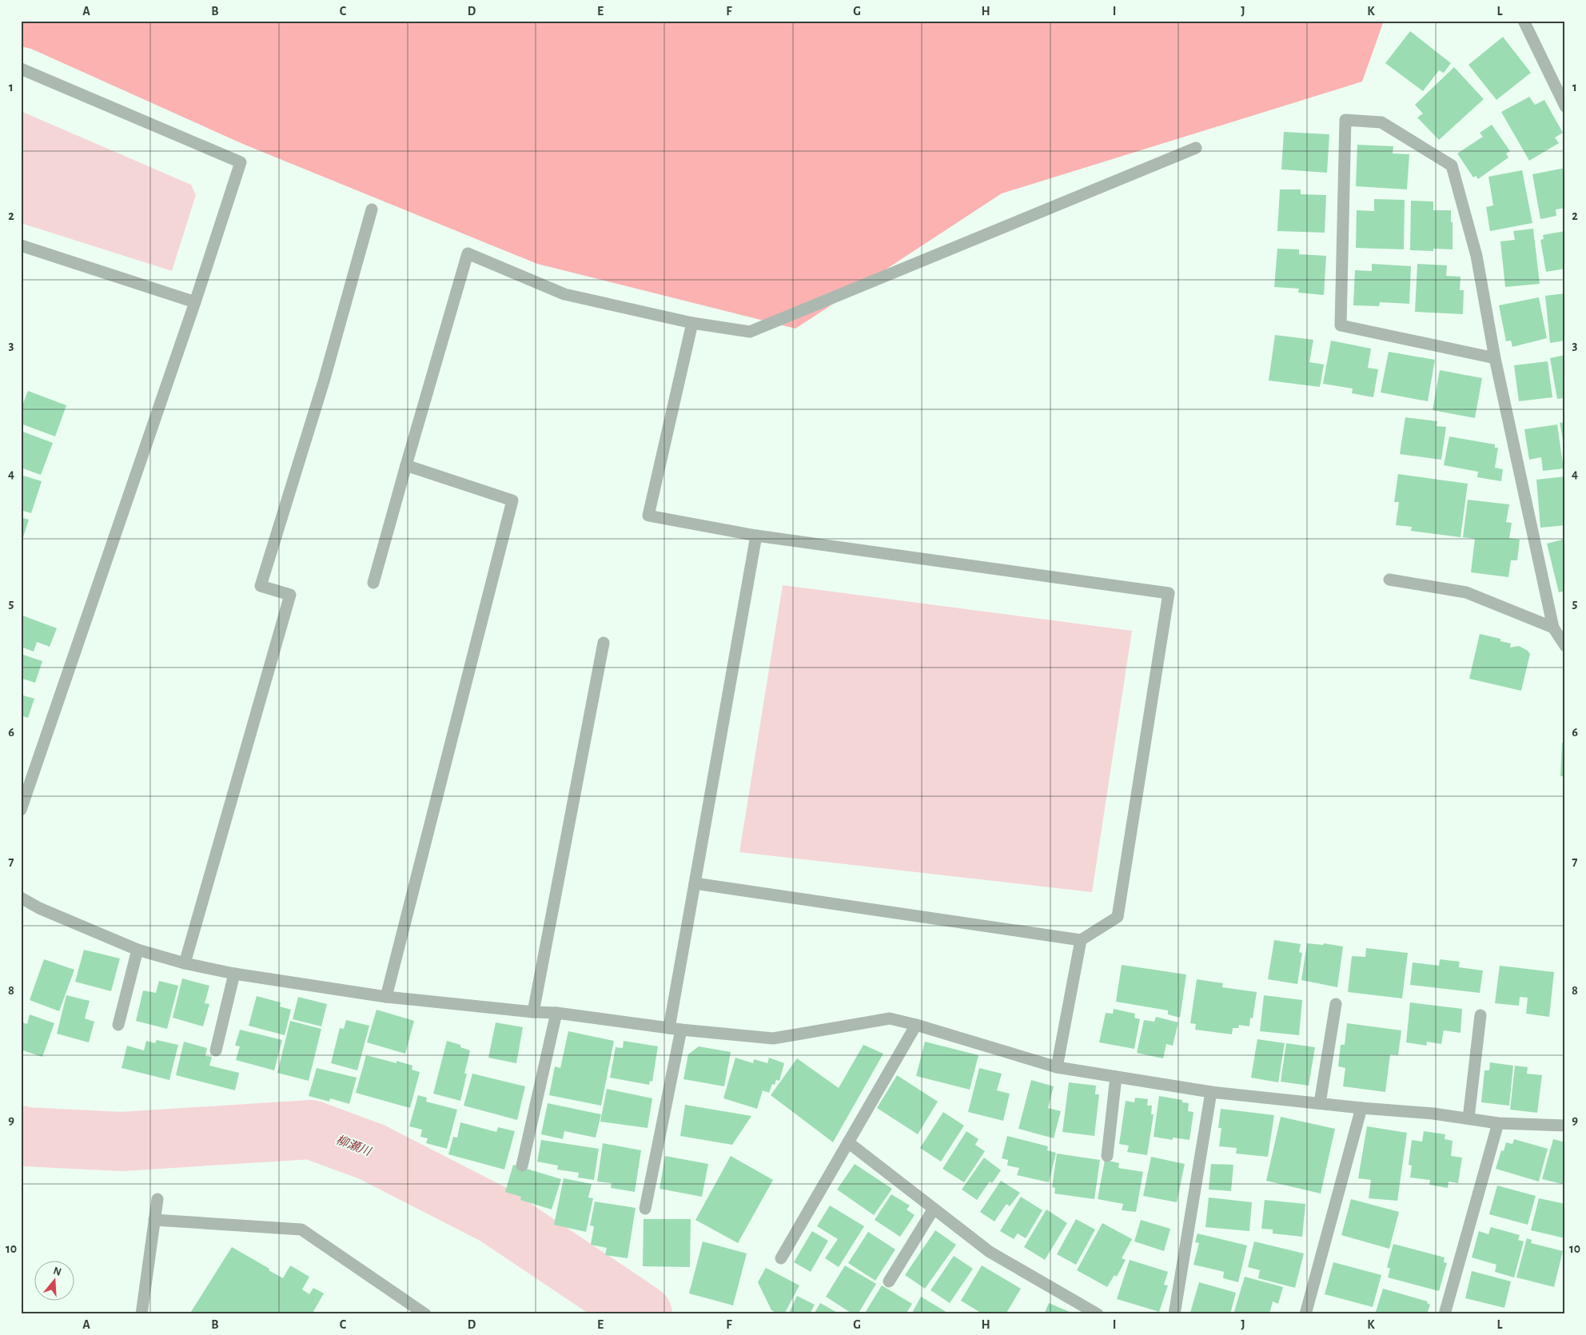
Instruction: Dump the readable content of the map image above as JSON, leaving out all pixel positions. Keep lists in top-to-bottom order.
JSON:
{
  "water": ["柳瀬川"],
  "north": "top",
  "grid": {
    "columns": [
      "A",
      "B",
      "C",
      "D",
      "E",
      "F",
      "G",
      "H",
      "I",
      "J",
      "K",
      "L"
    ],
    "rows": [
      "1",
      "2",
      "3",
      "4",
      "5",
      "6",
      "7",
      "8",
      "9",
      "10"
    ]
  }
}
